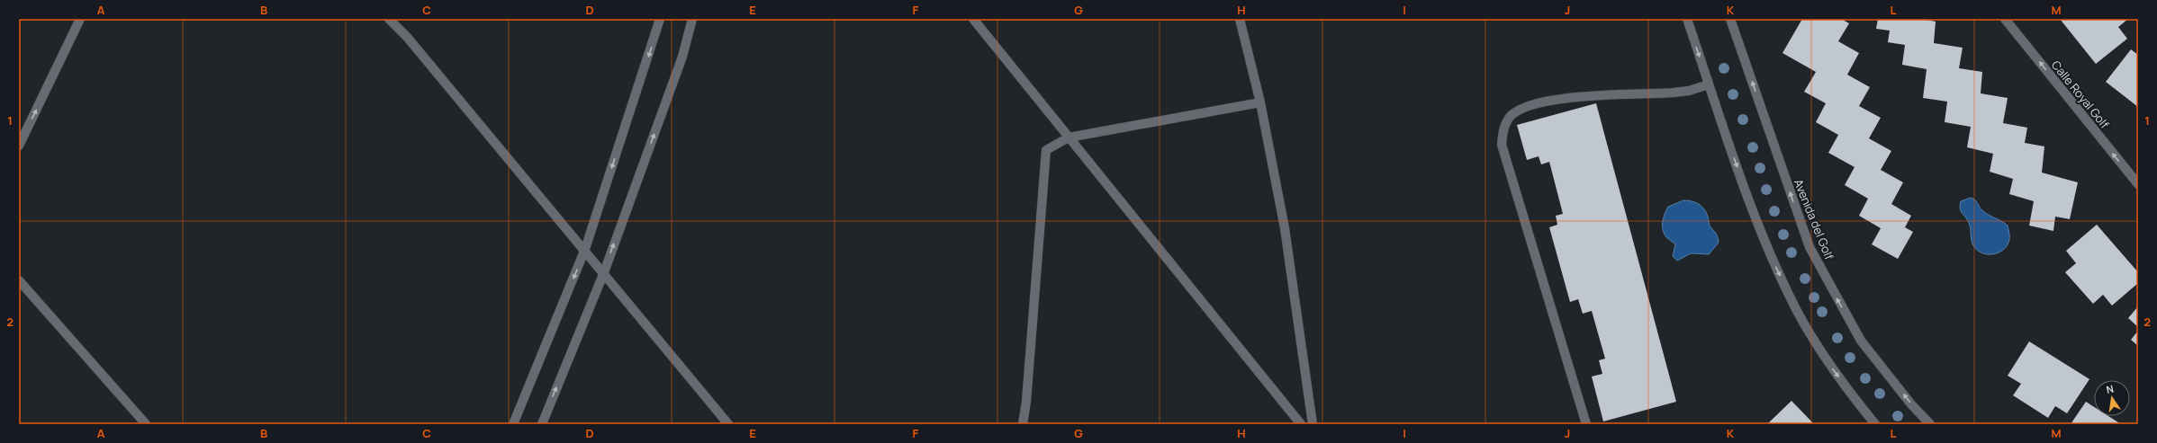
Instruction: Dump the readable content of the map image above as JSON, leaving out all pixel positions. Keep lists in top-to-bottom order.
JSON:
{
  "streets": {
    "street": ["Calle Royal Golf", "Avenida del Golf"]
  },
  "one_way": ["Calle Royal Golf"],
  "north": "top",
  "grid": {
    "columns": [
      "A",
      "B",
      "C",
      "D",
      "E",
      "F",
      "G",
      "H",
      "I",
      "J",
      "K",
      "L",
      "M"
    ],
    "rows": ["1", "2"]
  }
}
